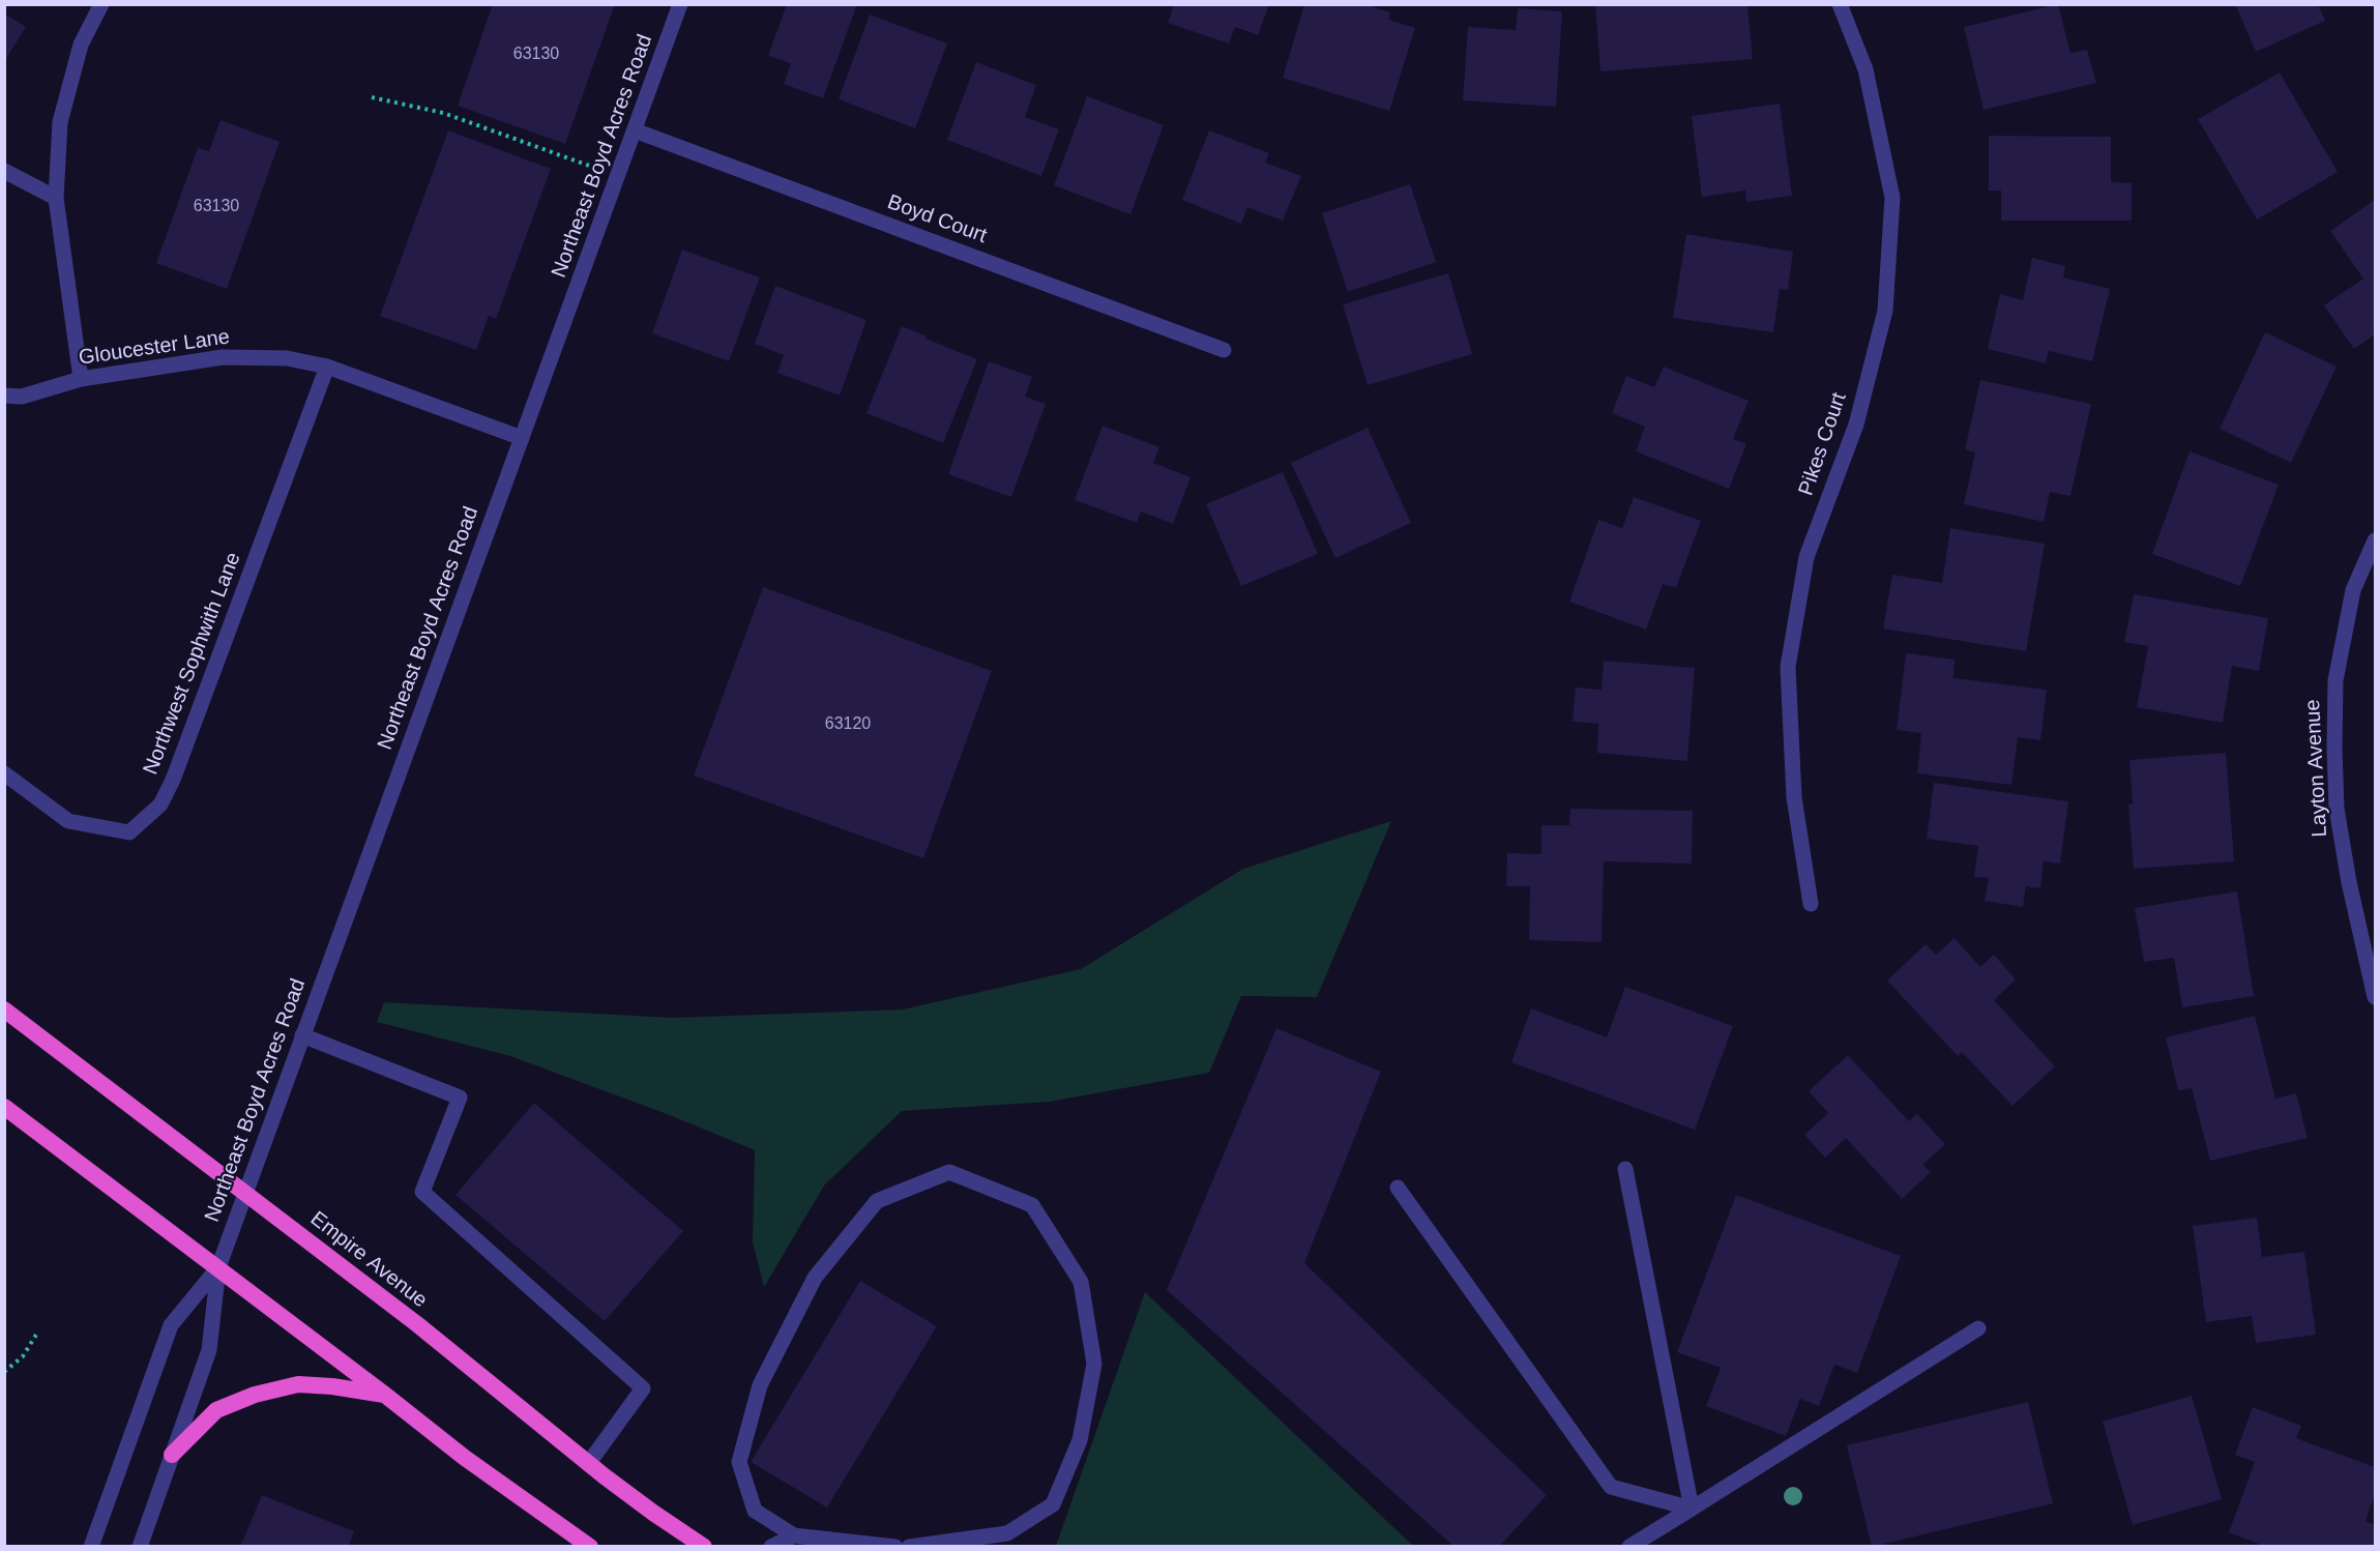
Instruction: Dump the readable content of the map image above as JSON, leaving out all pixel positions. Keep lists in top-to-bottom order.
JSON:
{
  "streets": {
    "highway": ["Empire Avenue"],
    "street": [
      "Northeast Boyd Acres Road",
      "Boyd Court",
      "Gloucester Lane",
      "Pikes Court",
      "Northwest Sophwith Lane",
      "Layton Avenue"
    ]
  },
  "crossings": [
    ["Northeast Boyd Acres Road", "Boyd Court"],
    ["Northeast Boyd Acres Road", "Gloucester Lane"],
    ["Northeast Boyd Acres Road", "Empire Avenue"],
    ["Gloucester Lane", "Northwest Sophwith Lane"]
  ],
  "house_numbers": ["63130", "63130", "63120"]
}
